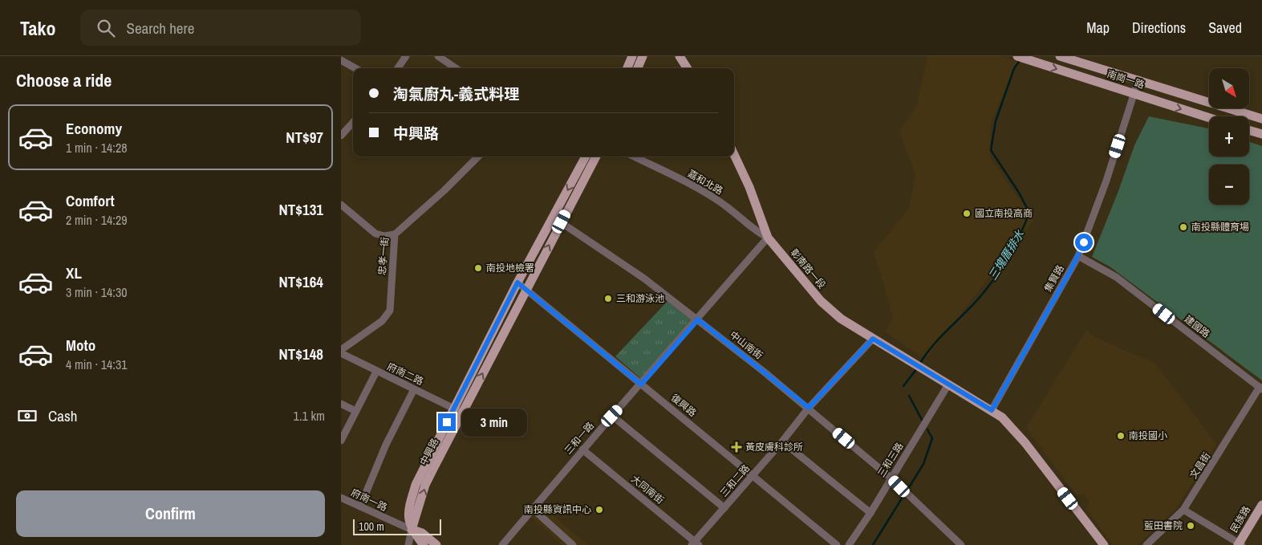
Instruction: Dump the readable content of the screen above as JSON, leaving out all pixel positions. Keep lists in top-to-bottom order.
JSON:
{
  "streets": {
    "main road": [
      "南崗一路",
      "彰南路一段",
      "中興路",
      "民族路"
    ],
    "street": [
      "嘉和北路",
      "忠孝一街",
      "集賢路",
      "建國路",
      "中山南街",
      "府南二路",
      "復興路",
      "三和一路",
      "三和三路",
      "文昌街",
      "三和二路",
      "大同南街",
      "府南一路"
    ]
  },
  "crossings": [
    ["南崗一路", "集賢路"],
    ["嘉和北路", "彰南路一段"],
    ["嘉和北路", "三和一路"],
    ["彰南路一段", "三和一路"],
    ["彰南路一段", "三和三路"],
    ["彰南路一段", "三和二路"],
    ["集賢路", "建國路"],
    ["建國路", "文昌街"],
    ["中山南街", "三和一路"],
    ["中山南街", "中興路"],
    ["中山南街", "三和三路"],
    ["中山南街", "三和二路"],
    ["府南二路", "中興路"],
    ["復興路", "三和一路"],
    ["復興路", "中興路"],
    ["復興路", "三和二路"],
    ["三和一路", "大同南街"],
    ["中興路", "府南一路"],
    ["三和二路", "大同南街"]
  ],
  "water": ["三塊厝排水"],
  "places": {
    "other": [
      "國立南投高商",
      "南投縣體育場",
      "南投地檢署",
      "三和游泳池",
      "南投國小",
      "南投縣資訊中心",
      "藍田書院"
    ],
    "health": ["黃皮膚科診所"]
  },
  "scale_bar": "100 m",
  "north": "bottom right",
  "page": {
    "header": "Tako",
    "search": "Search here",
    "nav": ["Map", "Directions", "Saved"],
    "heading": "Choose a ride",
    "map_buttons": ["+", "−"],
    "banner": ["淘氣廚丸-義式料理", "中興路"],
    "list": [
      {
        "name": "Economy",
        "note": "1 min · 14:28",
        "value": "NT$97"
      },
      {
        "name": "Comfort",
        "note": "2 min · 14:29",
        "value": "NT$131"
      },
      {
        "name": "XL",
        "note": "3 min · 14:30",
        "value": "NT$164"
      },
      {
        "name": "Moto",
        "note": "4 min · 14:31",
        "value": "NT$148"
      }
    ],
    "pay": ["Cash", "1.1 km"],
    "bubble": "3 min",
    "buttons": "Confirm",
    "scale": "100 m"
  }
}
